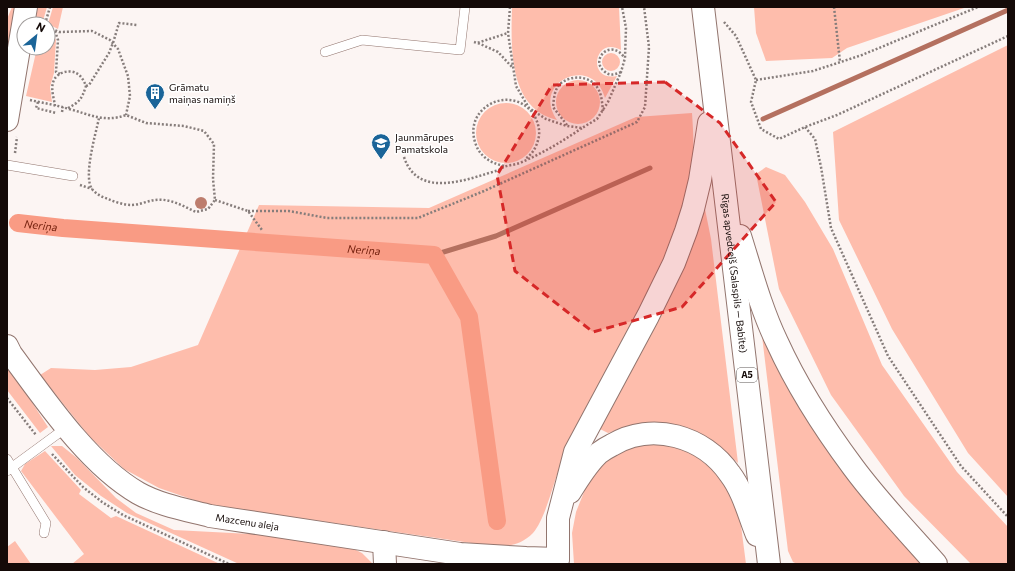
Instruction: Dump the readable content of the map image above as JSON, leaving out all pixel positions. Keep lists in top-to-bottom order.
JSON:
{
  "streets": {
    "main road": ["Rīgas apvedceļš (Salaspils — Babīte)", "A5", "Mazcenu aleja"]
  },
  "water": ["Neriņa"],
  "places": {
    "building": ["Grāmatu maiņas namiņš"],
    "school or university": ["Jaunmārupes Pamatskola"]
  },
  "north": "top right"
}
